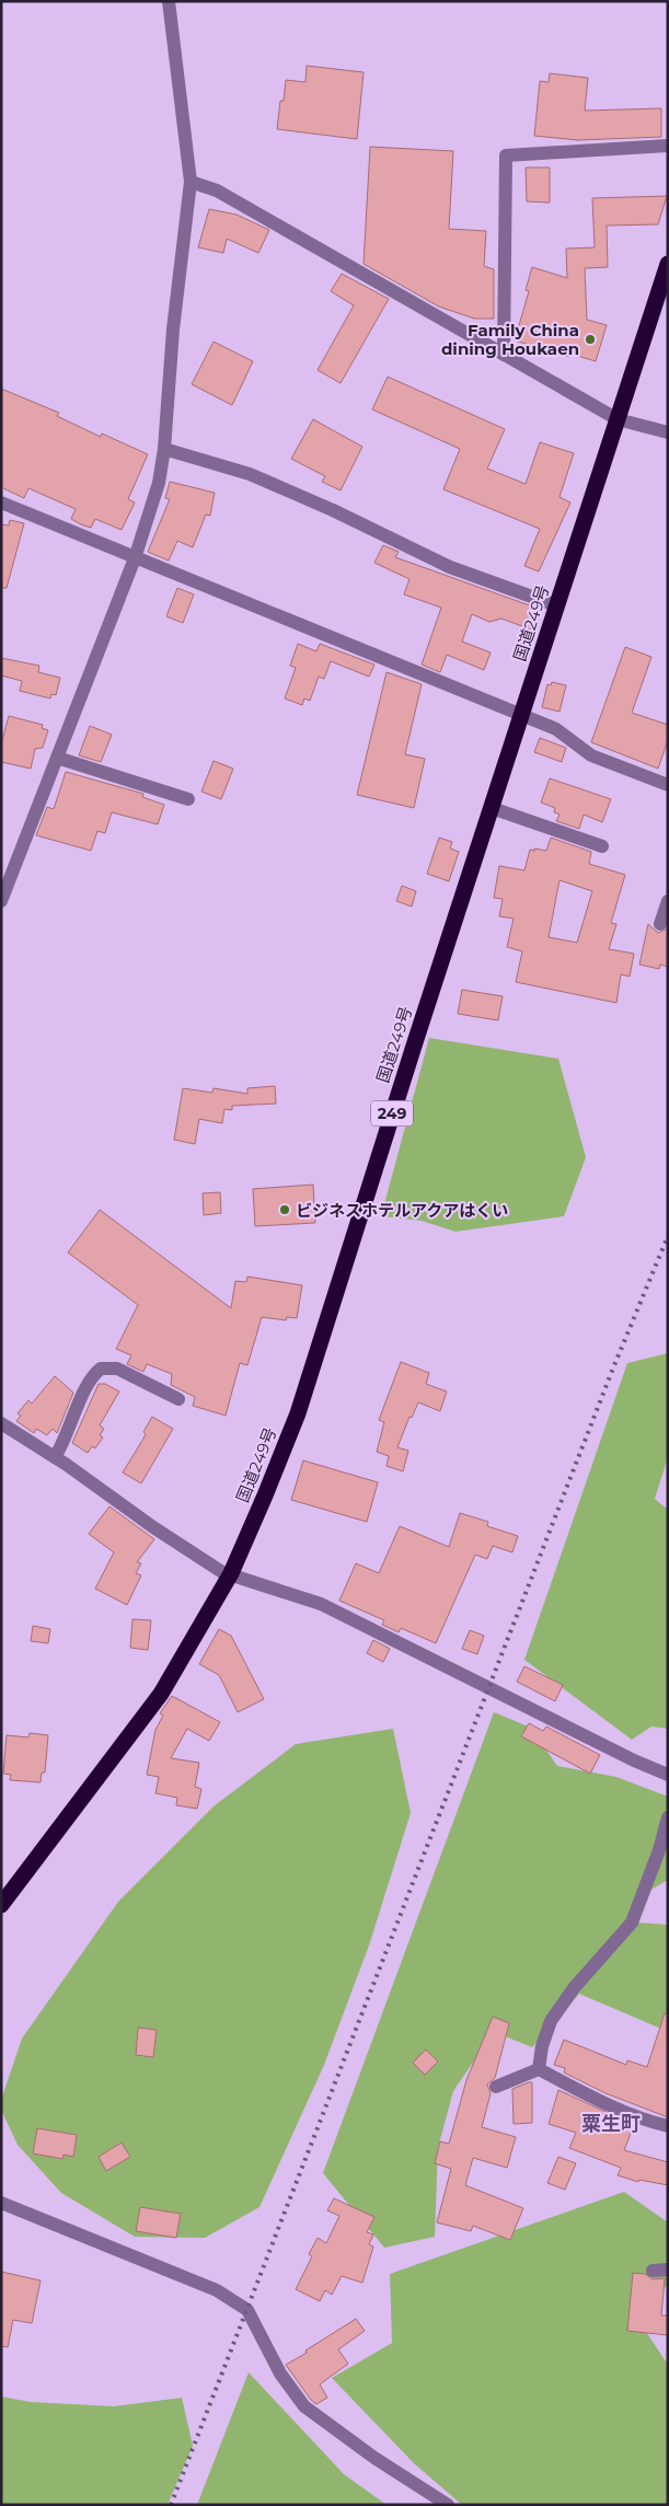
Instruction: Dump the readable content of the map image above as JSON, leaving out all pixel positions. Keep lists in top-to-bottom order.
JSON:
{
  "streets": {
    "highway": ["国道249号", "249"]
  },
  "districts": ["粟生町"],
  "places": ["Family China dining Houkaen", "ビジネスホテルアクアはくい"]
}
